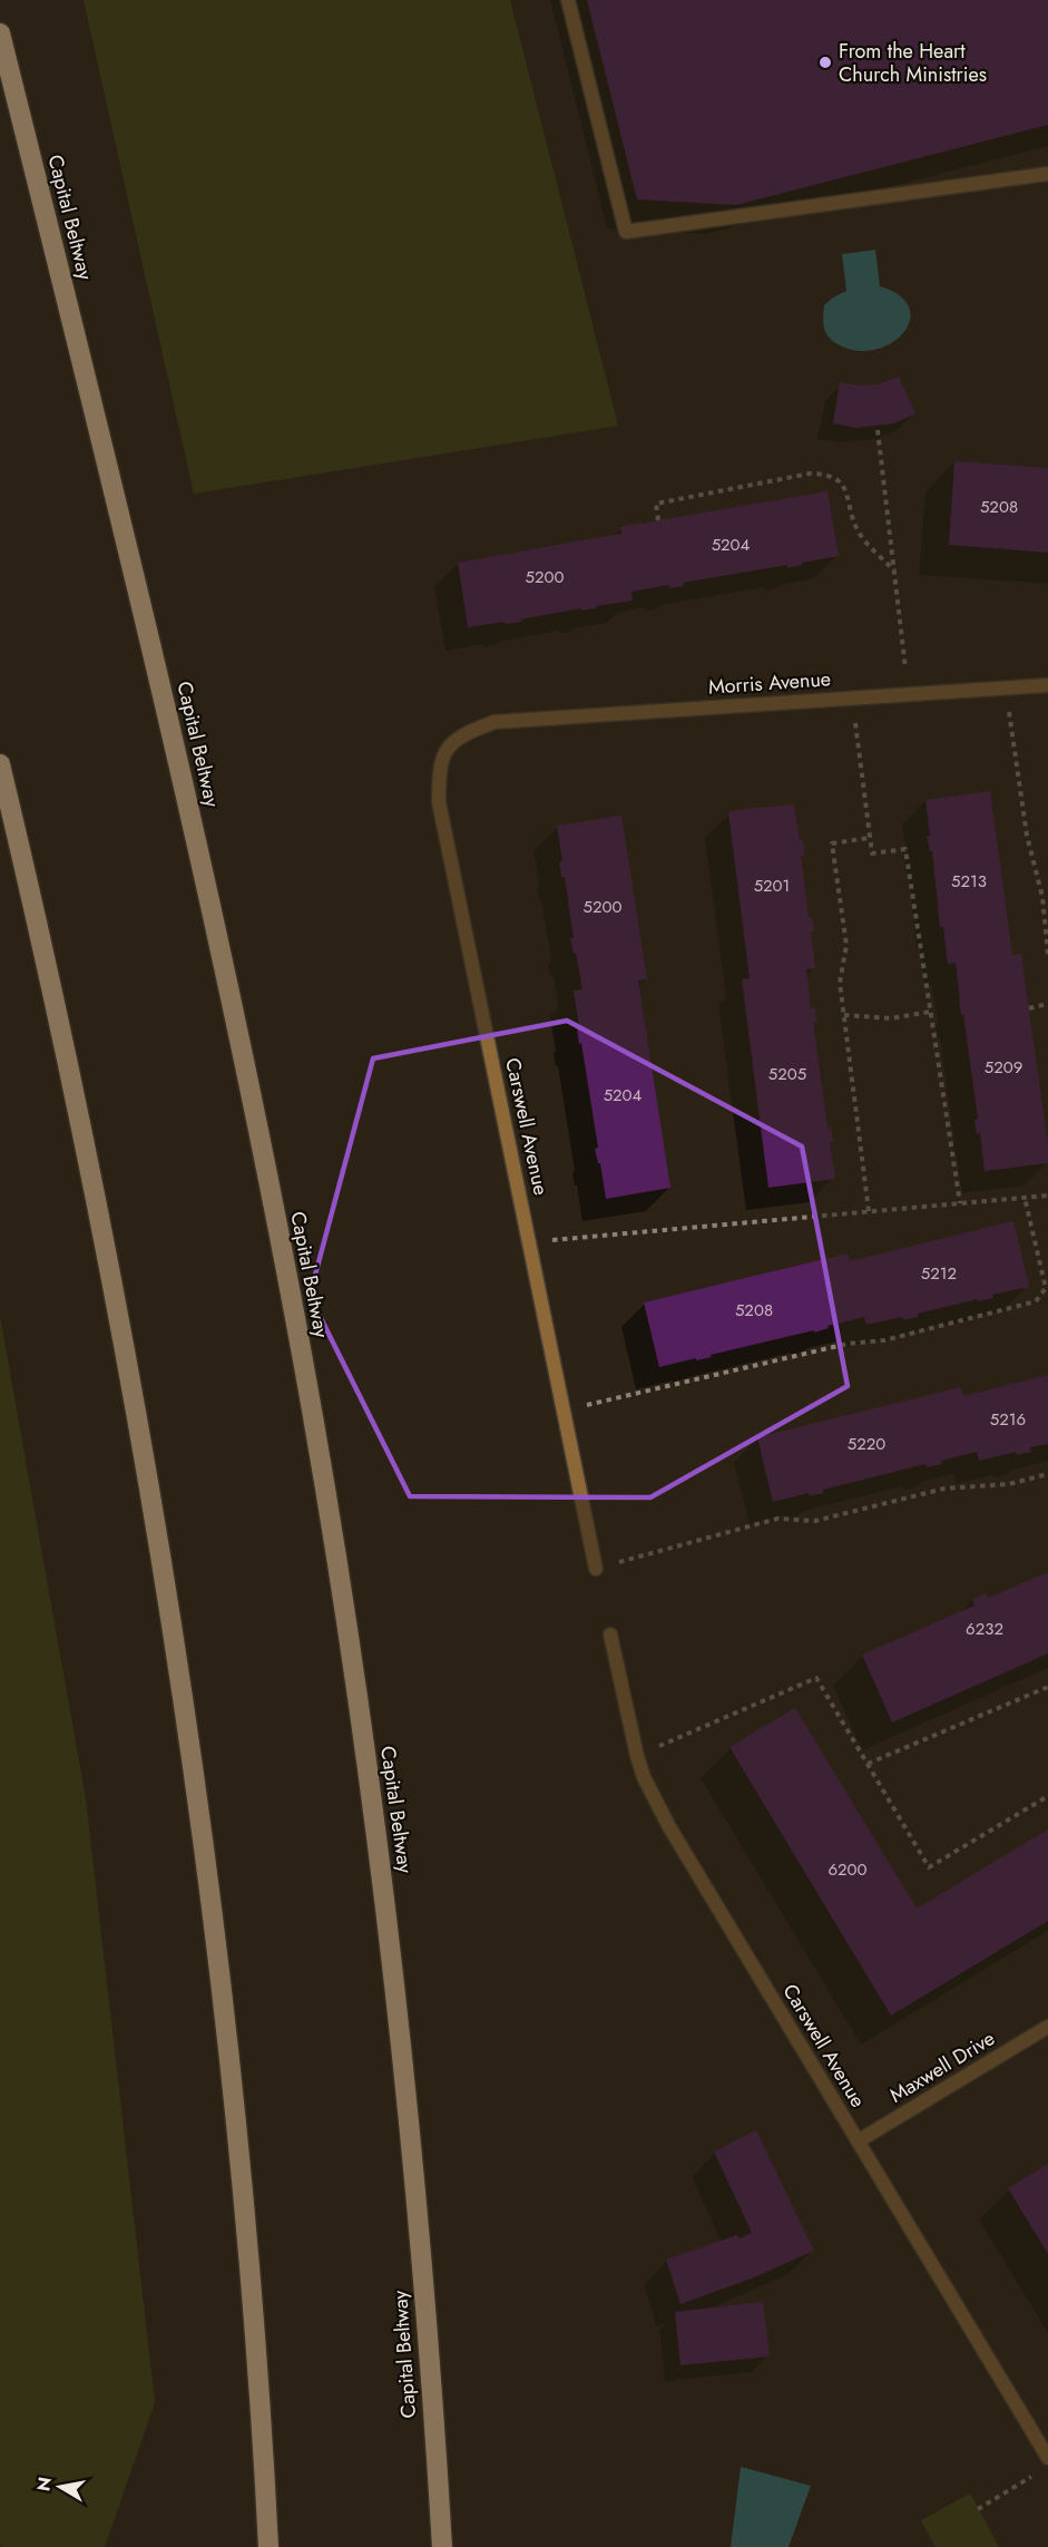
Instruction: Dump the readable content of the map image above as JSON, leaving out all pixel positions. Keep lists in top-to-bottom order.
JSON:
{
  "streets": {
    "highway": ["Capital Beltway"],
    "street": ["Morris Avenue", "Carswell Avenue", "Maxwell Drive"]
  },
  "crossings": [
    ["Morris Avenue", "Carswell Avenue"],
    ["Carswell Avenue", "Maxwell Drive"]
  ],
  "places": ["From the Heart Church Ministries"],
  "house_numbers": [
    "5208",
    "5204",
    "5200",
    "5213",
    "5201",
    "5200",
    "5209",
    "5205",
    "5204",
    "5212",
    "5208",
    "5216",
    "5220",
    "6232",
    "6200"
  ],
  "north": "left"
}
